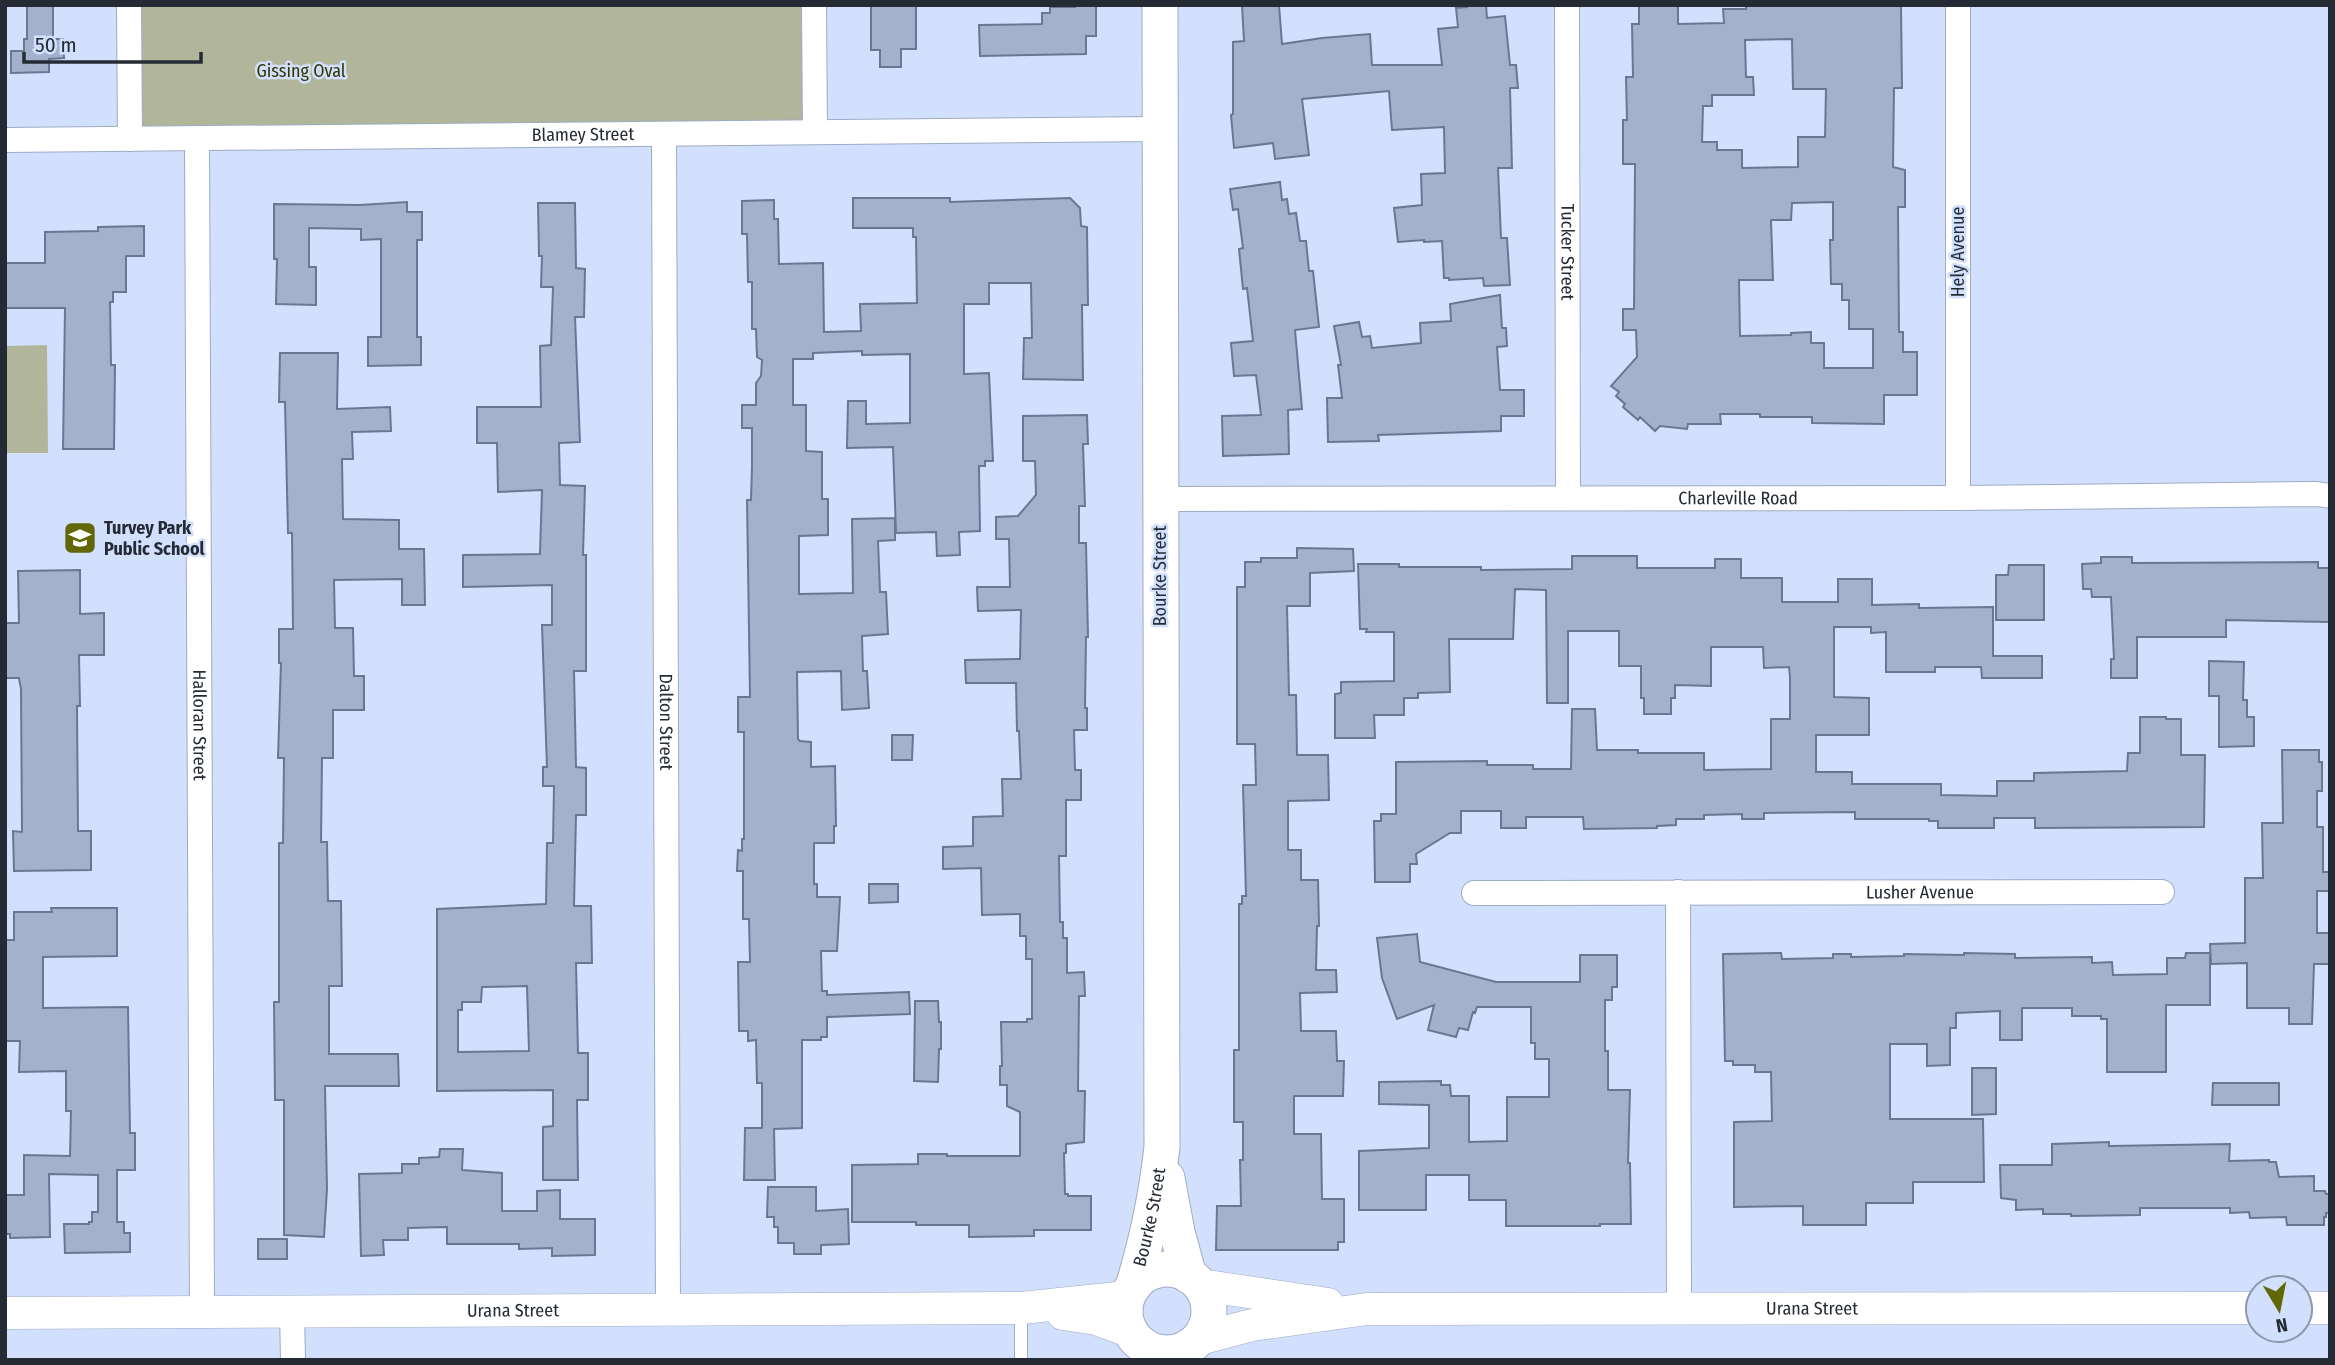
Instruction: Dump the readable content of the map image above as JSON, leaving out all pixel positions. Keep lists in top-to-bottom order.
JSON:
{
  "streets": {
    "main road": ["Bourke Street"],
    "street": [
      "Blamey Street",
      "Tucker Street",
      "Hely Avenue",
      "Charleville Road",
      "Dalton Street",
      "Halloran Street",
      "Lusher Avenue",
      "Urana Street"
    ]
  },
  "crossings": [
    ["Blamey Street", "Bourke Street"],
    ["Blamey Street", "Dalton Street"],
    ["Blamey Street", "Halloran Street"],
    ["Tucker Street", "Charleville Road"],
    ["Hely Avenue", "Charleville Road"],
    ["Charleville Road", "Bourke Street"],
    ["Bourke Street", "Urana Street"],
    ["Dalton Street", "Urana Street"],
    ["Halloran Street", "Urana Street"]
  ],
  "parks": ["Gissing Oval"],
  "places": {
    "school or university": ["Turvey Park Public School"]
  },
  "scale_bar": "50 m",
  "north": "bottom"
}
